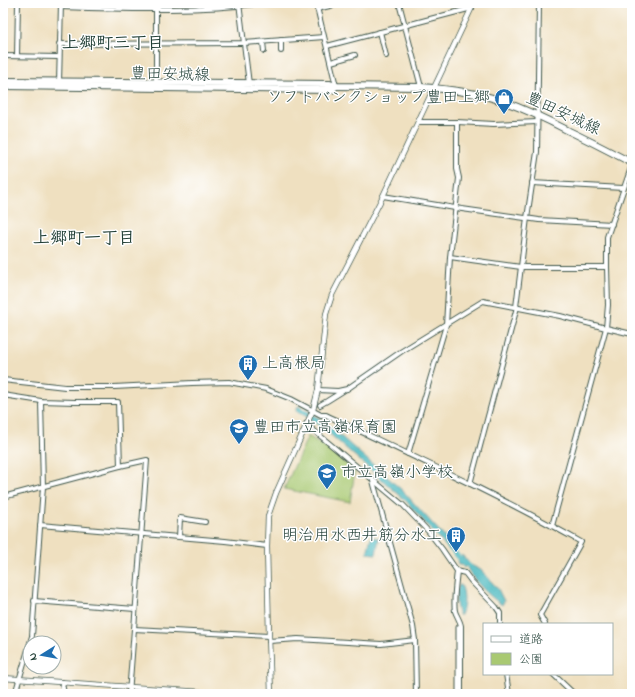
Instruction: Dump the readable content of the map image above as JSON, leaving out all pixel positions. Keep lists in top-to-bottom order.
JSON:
{
  "streets": {
    "main road": ["豊田安城線"]
  },
  "districts": ["上郷町三丁目", "上郷町一丁目"],
  "places": {
    "shop": ["ソフトバンクショップ豊田上郷"],
    "building": ["上高根局", "明治用水西井筋分水工"],
    "school or university": ["豊田市立高嶺保育園", "市立高嶺小学校"]
  },
  "legend": ["道路", "公園"],
  "north": "left"
}
